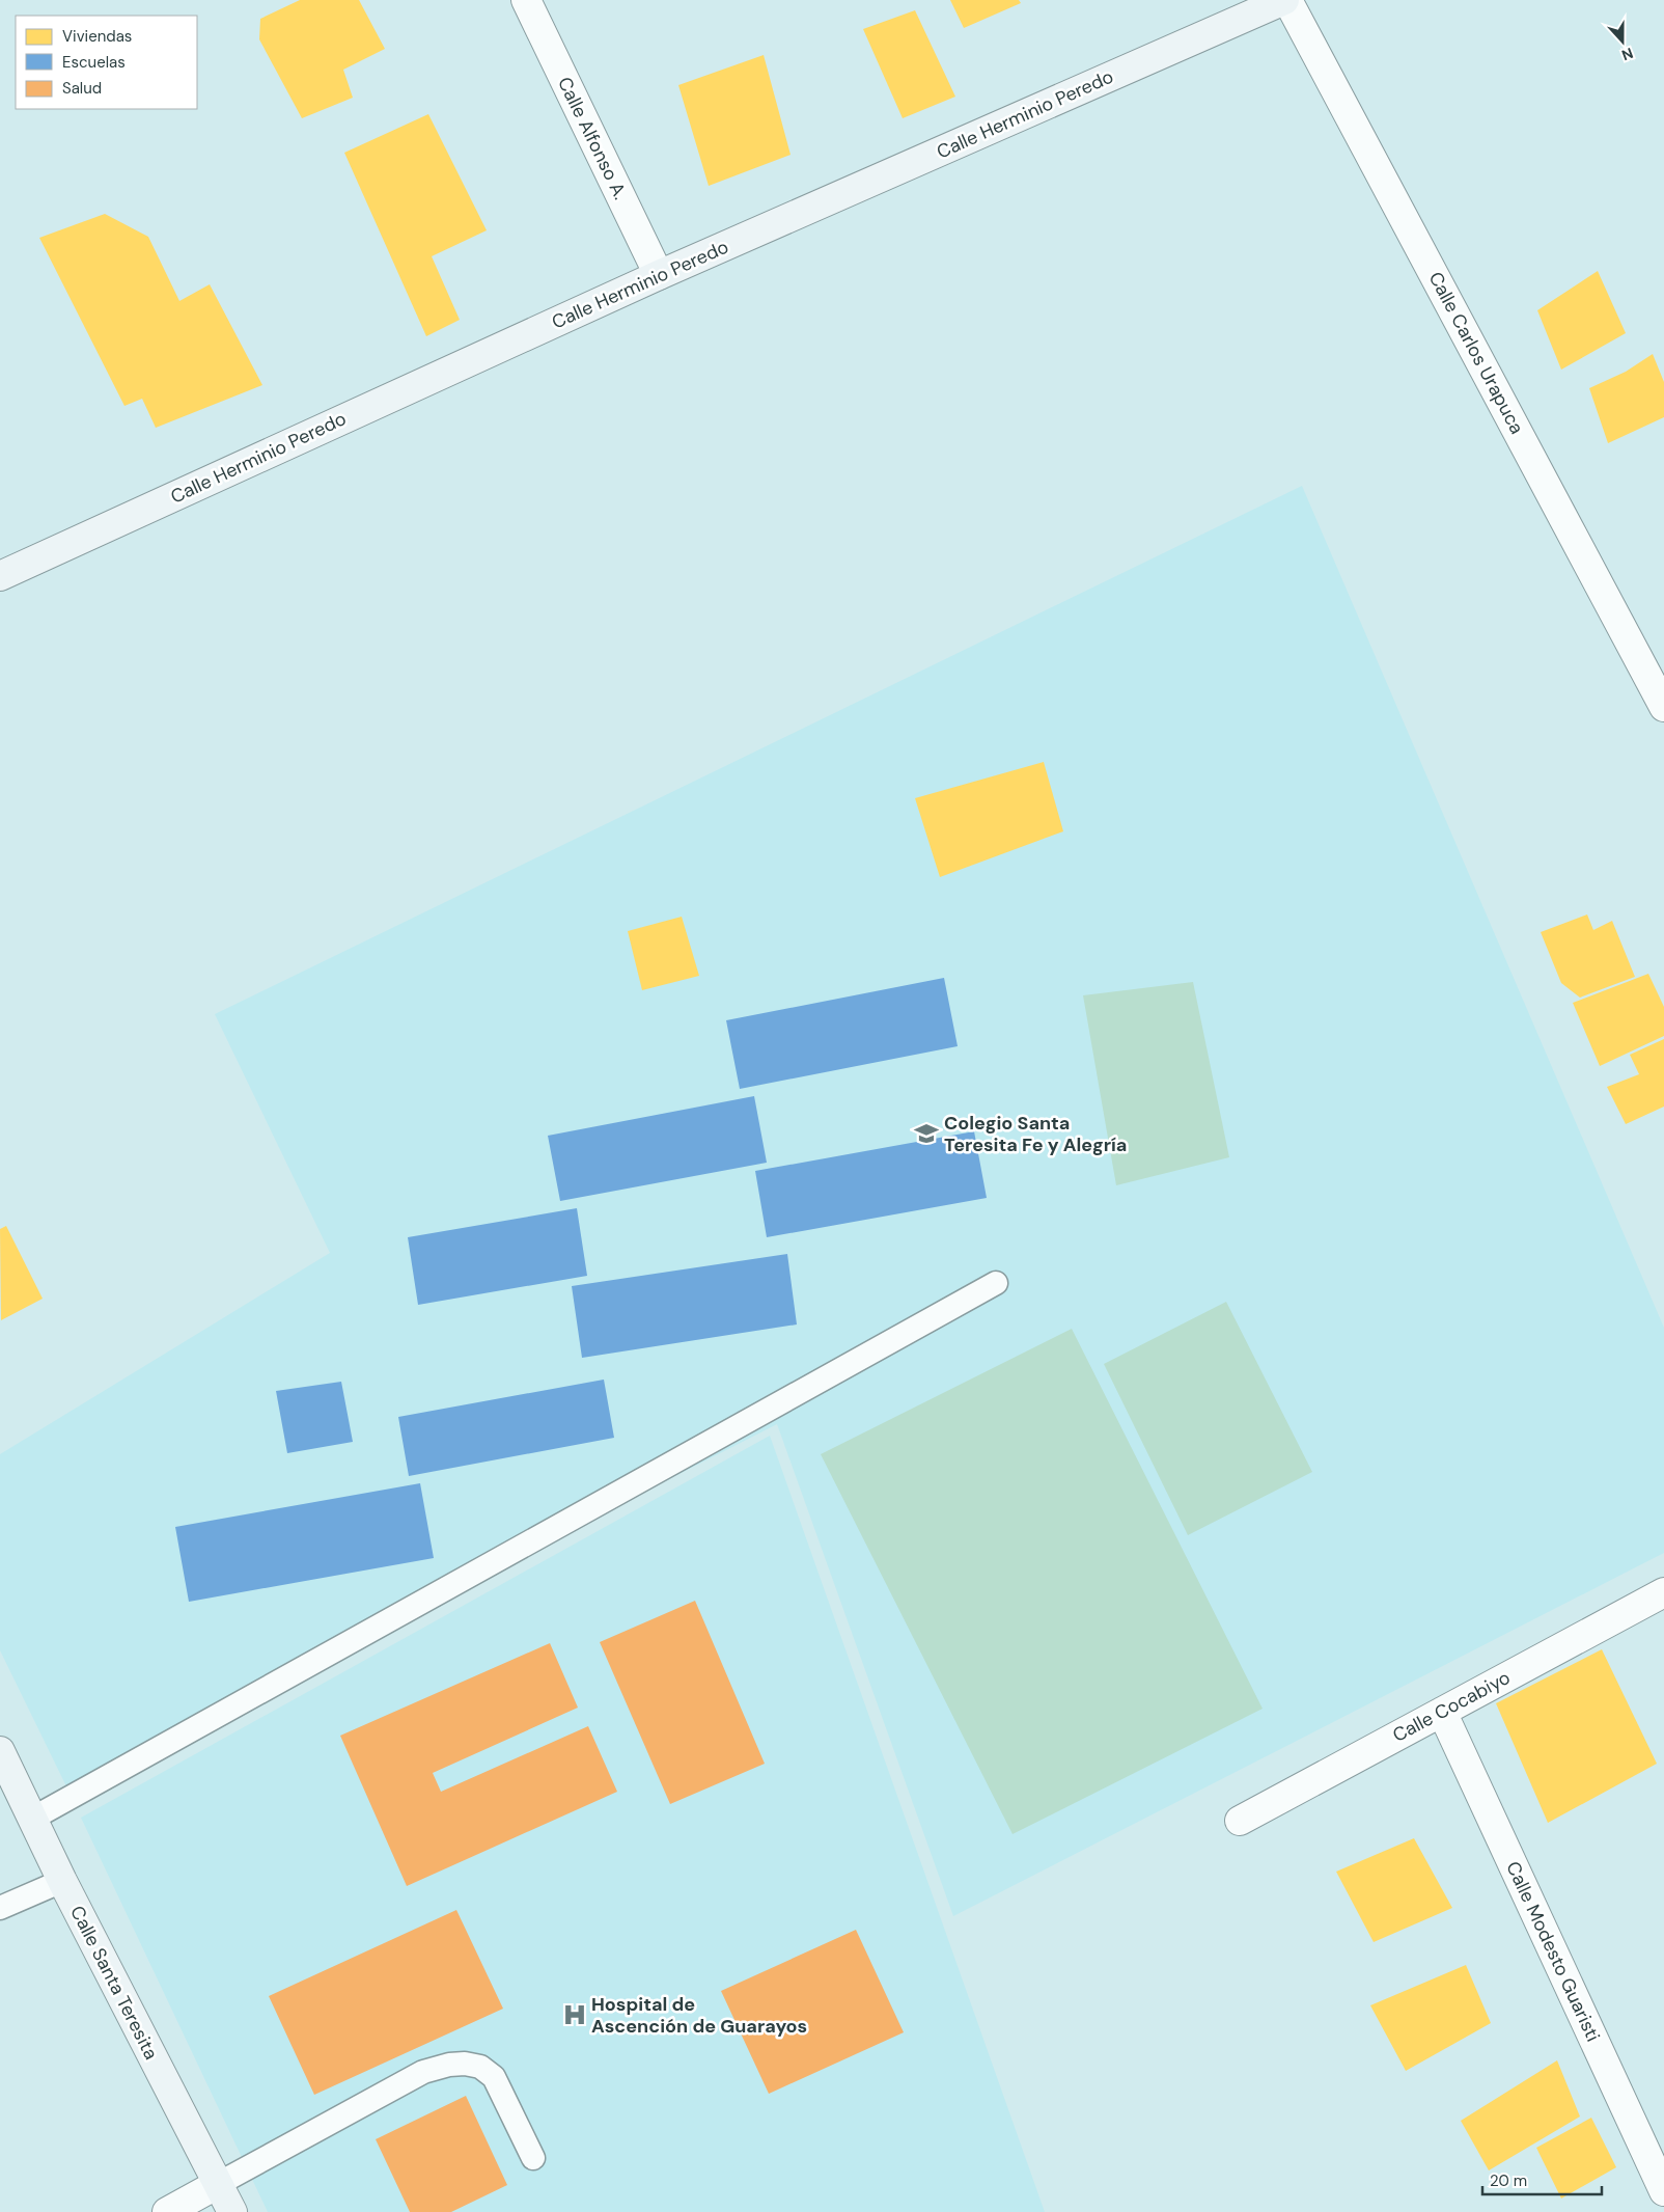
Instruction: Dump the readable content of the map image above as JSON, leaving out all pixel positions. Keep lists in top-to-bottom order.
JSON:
{
  "streets": {
    "main road": ["Calle Herminio Peredo", "Calle Santa Teresita"],
    "street": [
      "Calle Alfonso A.",
      "Calle Carlos Urapuca",
      "Calle Cocabiyo",
      "Calle Modesto Guaristi"
    ]
  },
  "crossings": [
    ["Calle Herminio Peredo", "Calle Alfonso A."],
    ["Calle Herminio Peredo", "Calle Carlos Urapuca"],
    ["Calle Cocabiyo", "Calle Modesto Guaristi"]
  ],
  "places": {
    "school or university": ["Colegio Santa Teresita Fe y Alegría"],
    "hospital": ["Hospital de Ascención de Guarayos"]
  },
  "legend": ["Viviendas", "Escuelas", "Salud"],
  "scale_bar": "20 m",
  "north": "bottom"
}
